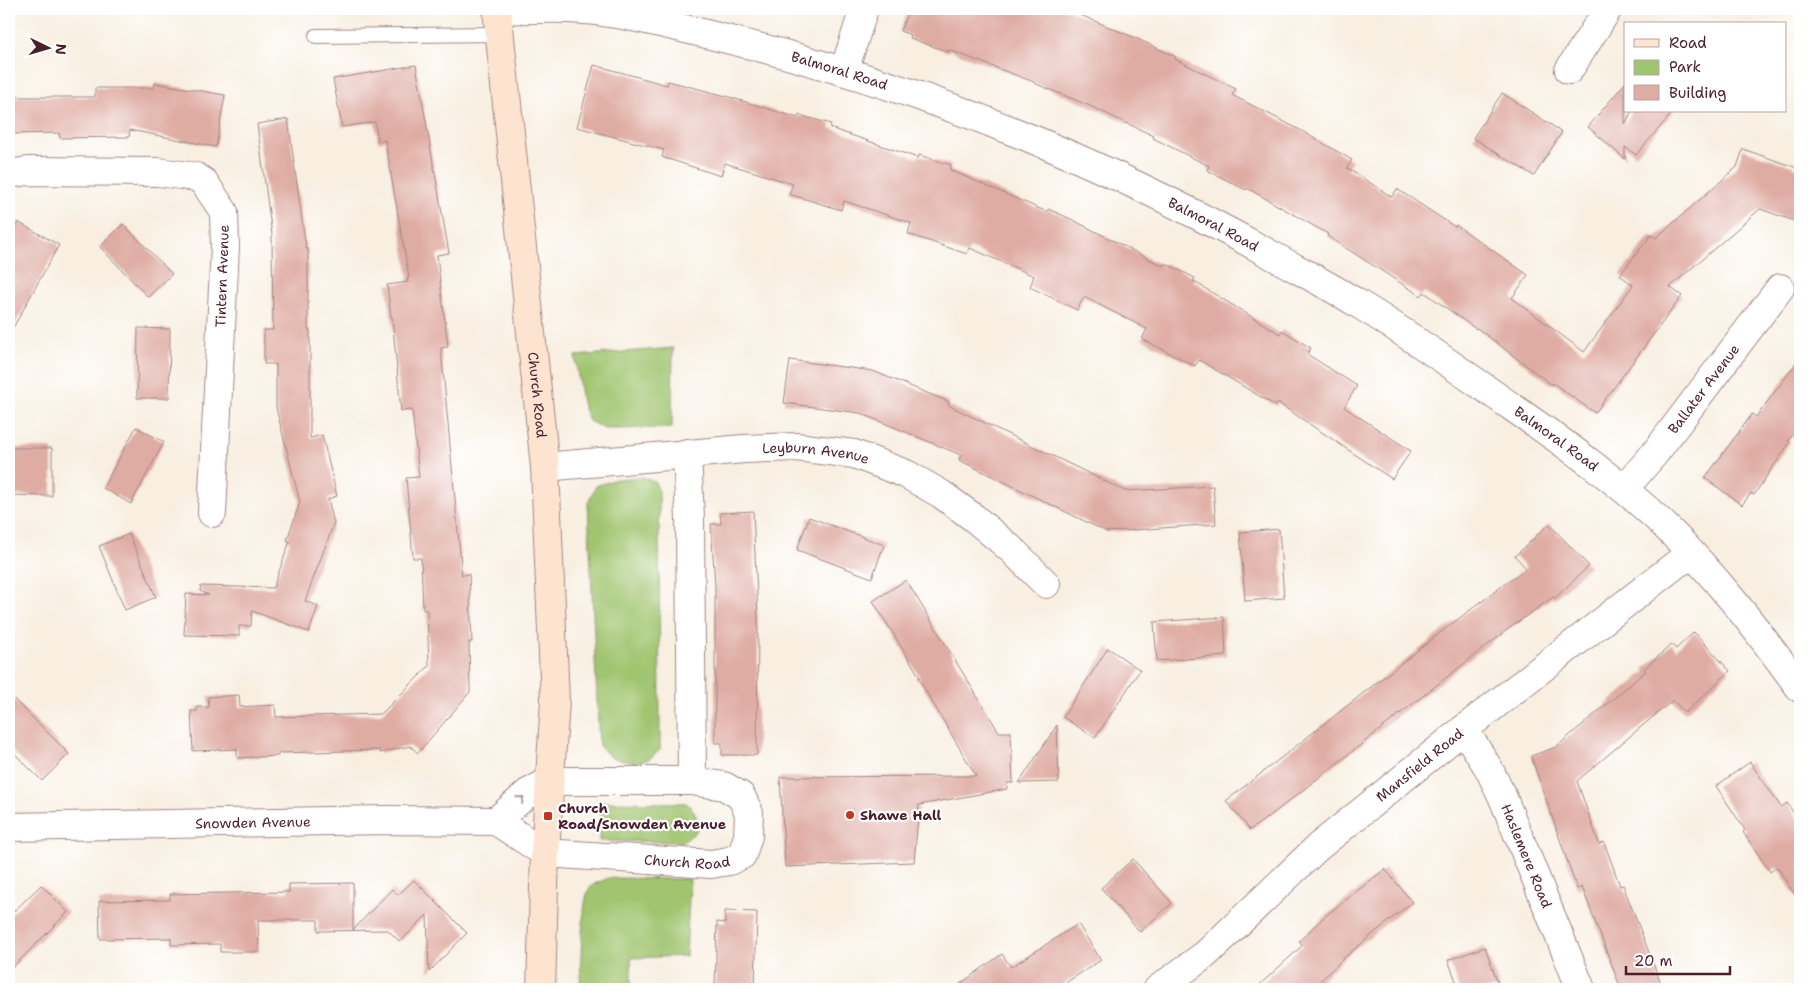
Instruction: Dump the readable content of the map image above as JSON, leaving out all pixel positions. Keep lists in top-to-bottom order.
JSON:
{
  "streets": {
    "main road": ["Church Road"],
    "street": [
      "Balmoral Road",
      "Tintern Avenue",
      "Ballater Avenue",
      "Leyburn Avenue",
      "Mansfield Road",
      "Snowden Avenue",
      "Haslemere Road"
    ]
  },
  "crossings": [
    ["Balmoral Road", "Ballater Avenue"],
    ["Balmoral Road", "Church Road"],
    ["Balmoral Road", "Mansfield Road"],
    ["Church Road", "Leyburn Avenue"],
    ["Mansfield Road", "Haslemere Road"]
  ],
  "places": {
    "other": ["Shawe Hall"],
    "transit": ["Church Road/Snowden Avenue"]
  },
  "legend": ["Road", "Park", "Building"],
  "scale_bar": "20 m",
  "north": "right"
}
